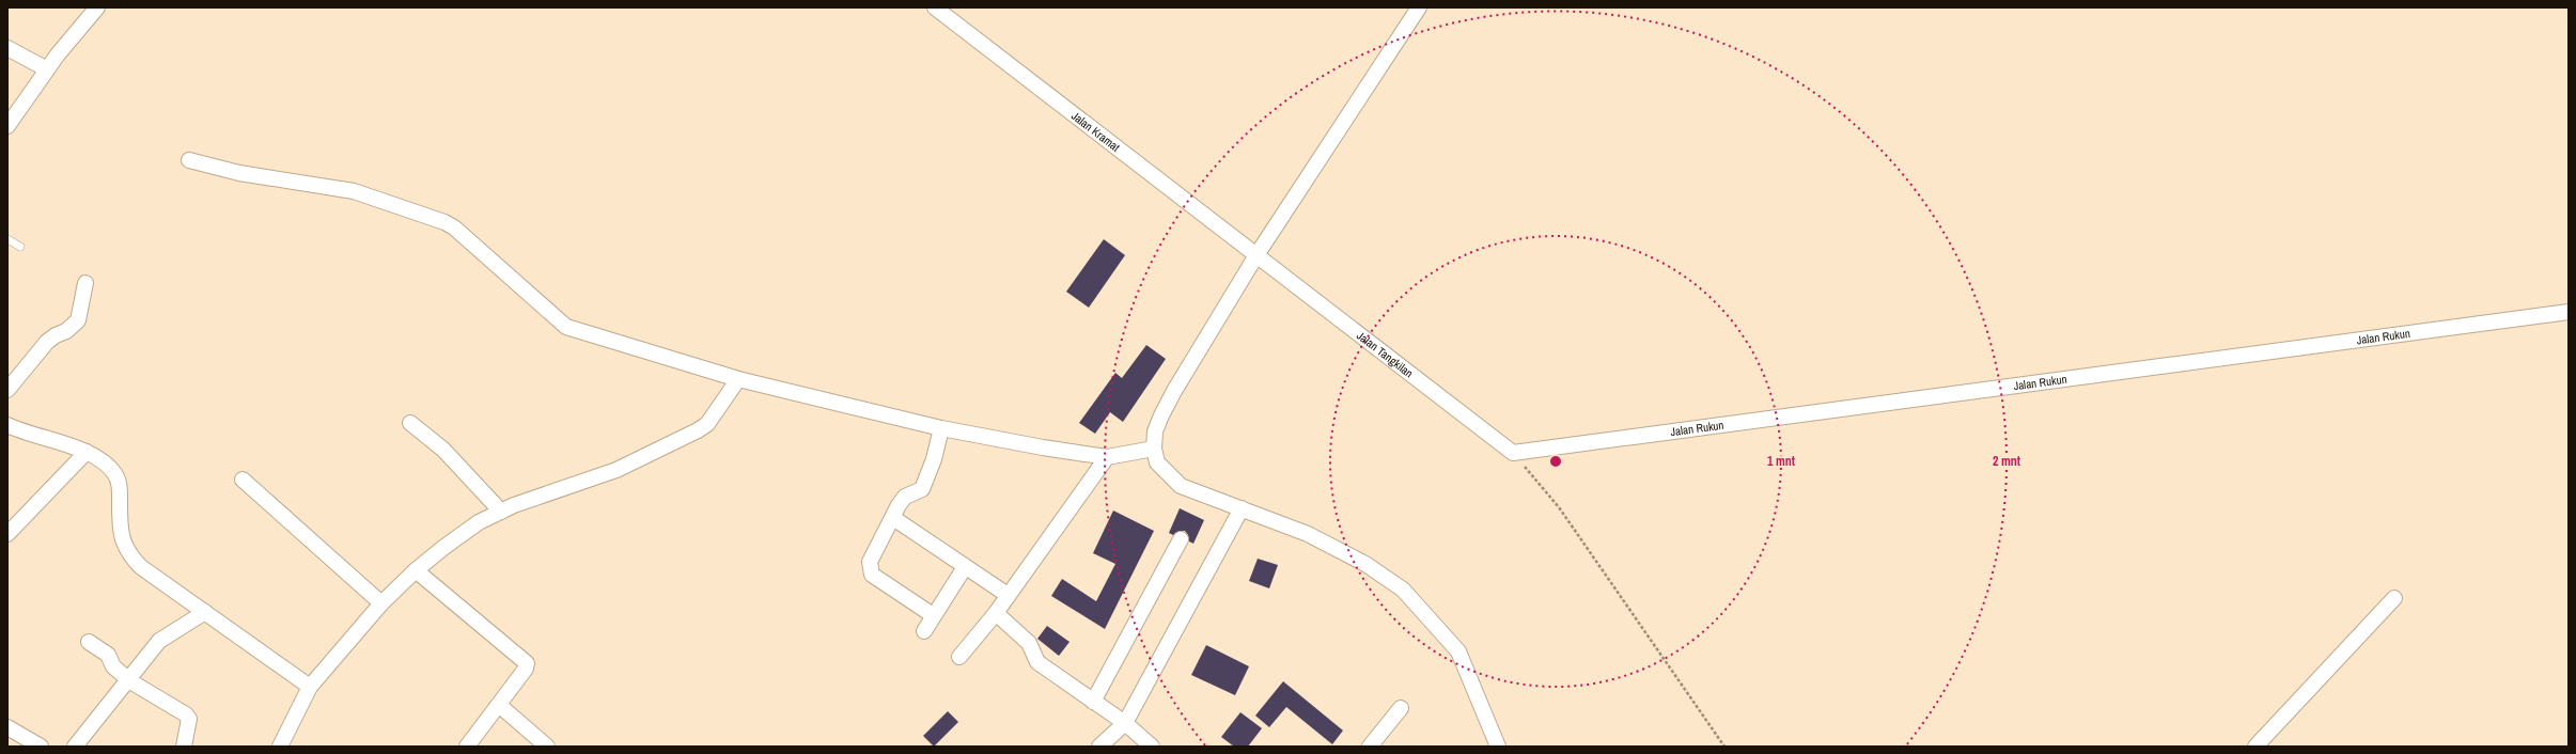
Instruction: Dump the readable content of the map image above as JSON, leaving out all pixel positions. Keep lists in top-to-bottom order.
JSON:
{
  "streets": {
    "street": ["Jalan Kramat", "Jalan Rukun", "Jalan Tangkilan"]
  },
  "crossings": [
    ["Jalan Kramat", "Jalan Tangkilan"],
    ["Jalan Rukun", "Jalan Tangkilan"]
  ],
  "rings": ["1 mnt", "2 mnt"]
}
